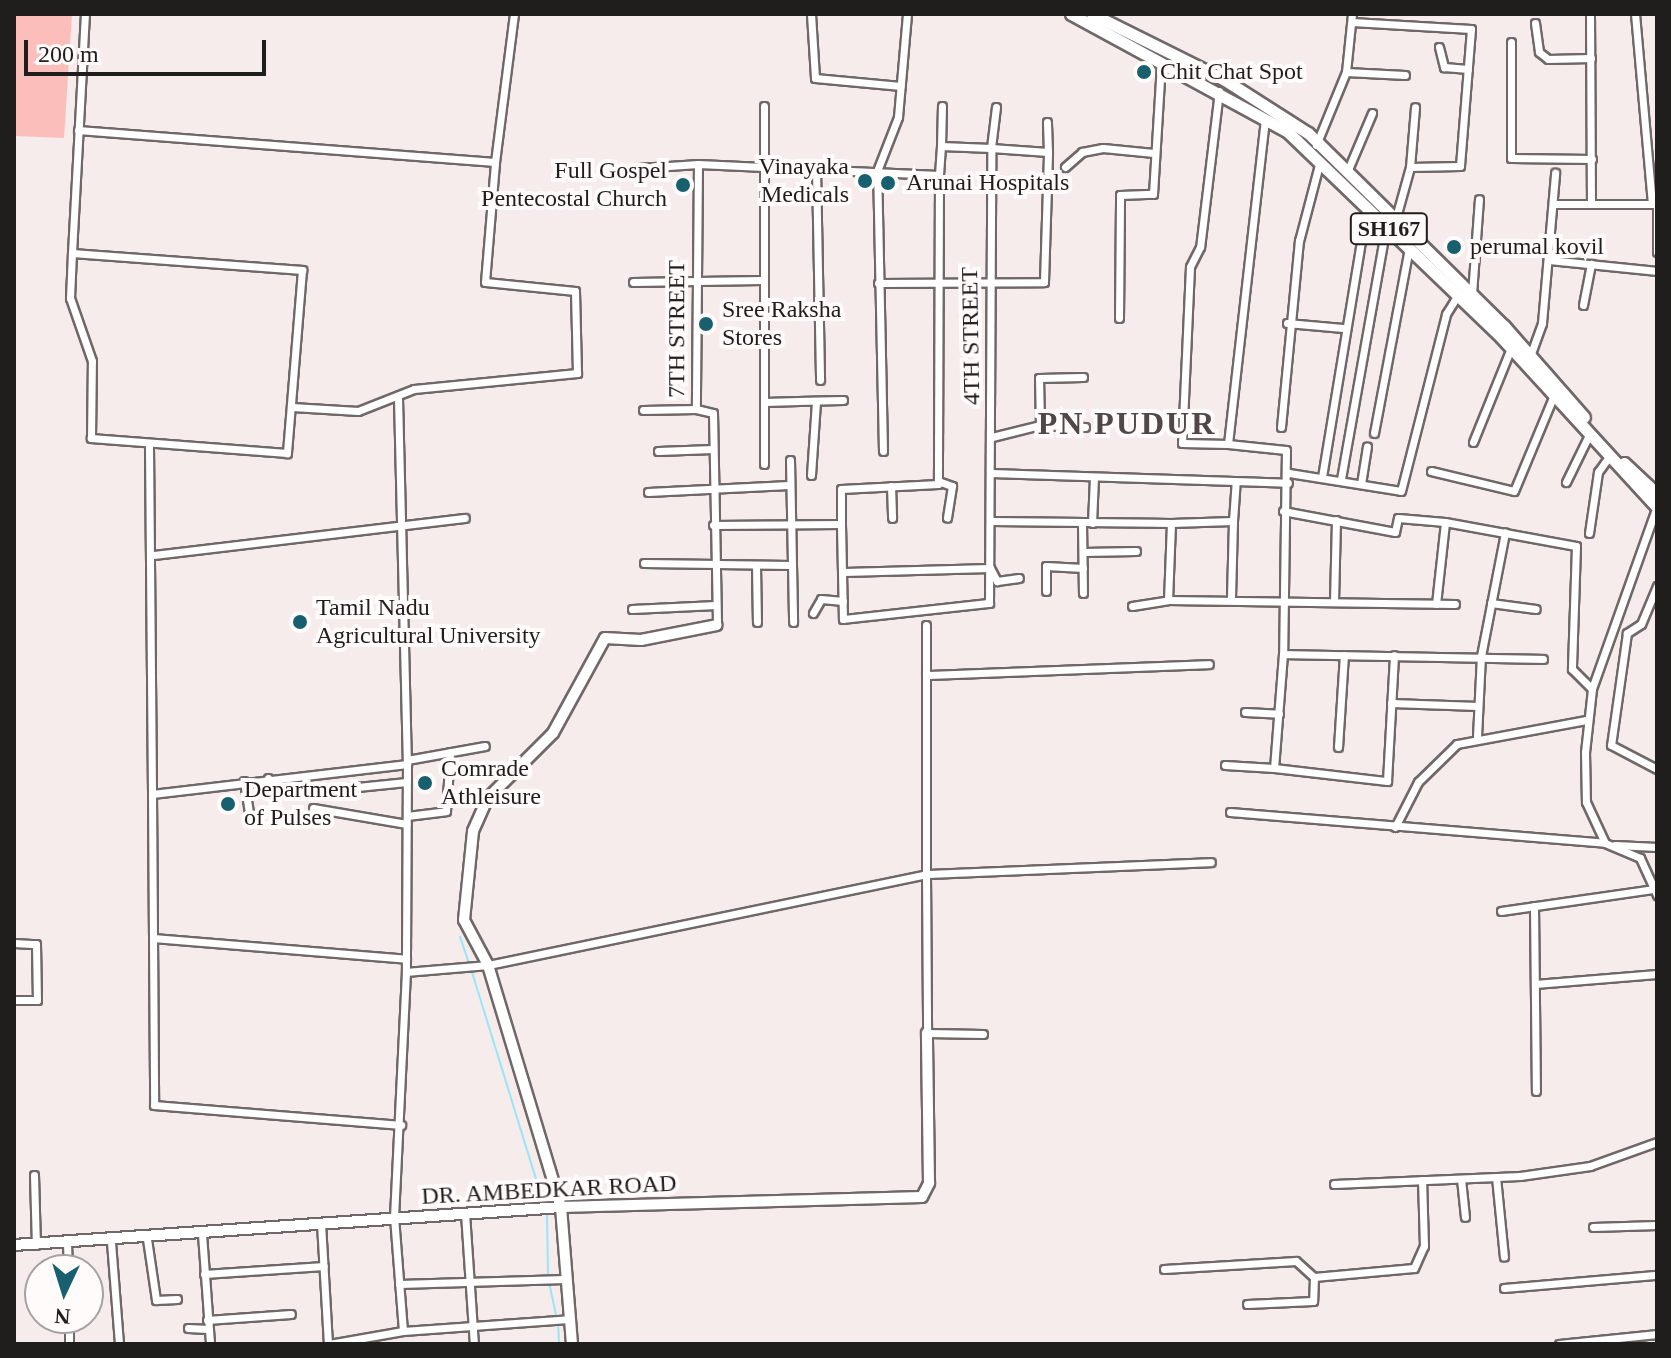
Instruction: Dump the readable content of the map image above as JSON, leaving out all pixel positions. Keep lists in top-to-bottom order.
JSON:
{
  "streets": {
    "main road": ["SH167"],
    "street": ["7TH STREET", "4TH STREET", "DR. AMBEDKAR ROAD"]
  },
  "districts": ["PN PUDUR"],
  "places": [
    "Chit Chat Spot",
    "Vinayaka Medicals",
    "Arunai Hospitals",
    "Full Gospel Pentecostal Church",
    "perumal kovil",
    "Sree Raksha Stores",
    "Tamil Nadu Agricultural University",
    "Comrade Athleisure",
    "Department of Pulses"
  ],
  "scale_bar": "200 m",
  "north": "bottom"
}
